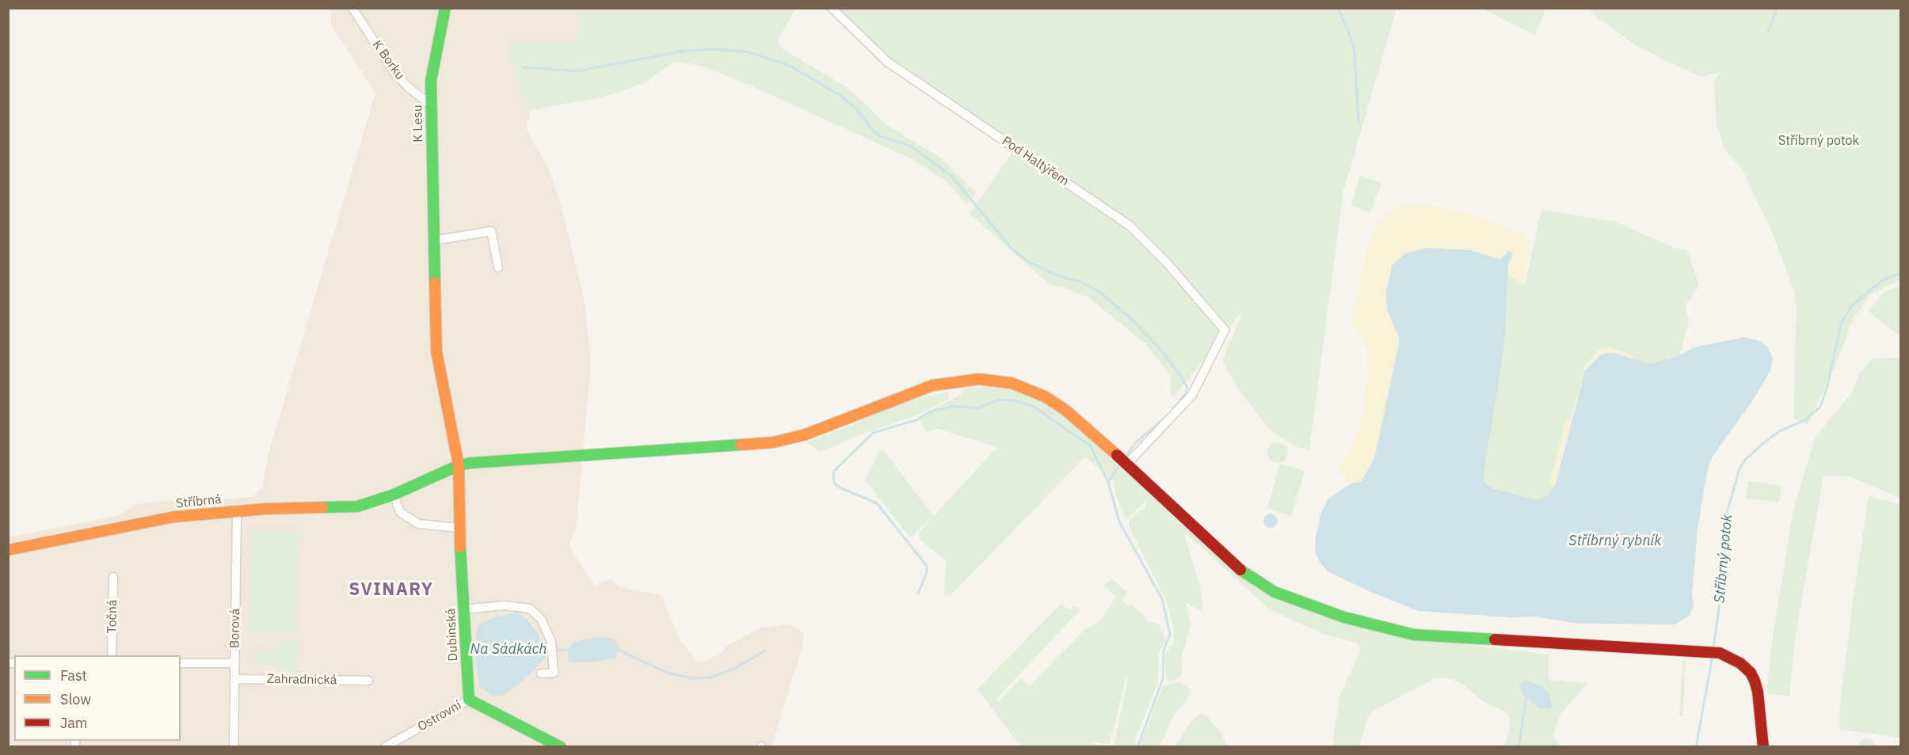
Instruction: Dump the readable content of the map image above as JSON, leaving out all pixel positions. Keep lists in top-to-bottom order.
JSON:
{
  "streets": {
    "street": [
      "K Borku",
      "K Lesu",
      "Pod Haltýřem",
      "Stříbrná",
      "Točná",
      "Borová",
      "Dubinská",
      "Zahradnická",
      "Ostrovní"
    ]
  },
  "crossings": [
    ["K Borku", "K Lesu"],
    ["K Lesu", "Stříbrná"],
    ["K Lesu", "Dubinská"],
    ["Pod Haltýřem", "Stříbrná"],
    ["Stříbrná", "Borová"],
    ["Stříbrná", "Dubinská"],
    ["Borová", "Zahradnická"],
    ["Dubinská", "Ostrovní"]
  ],
  "districts": ["SVINARY"],
  "water": ["Stříbrný rybník", "Stříbrný potok", "Na Sádkách"],
  "parks": ["Stříbrný potok"],
  "legend": ["Fast", "Slow", "Jam"]
}
